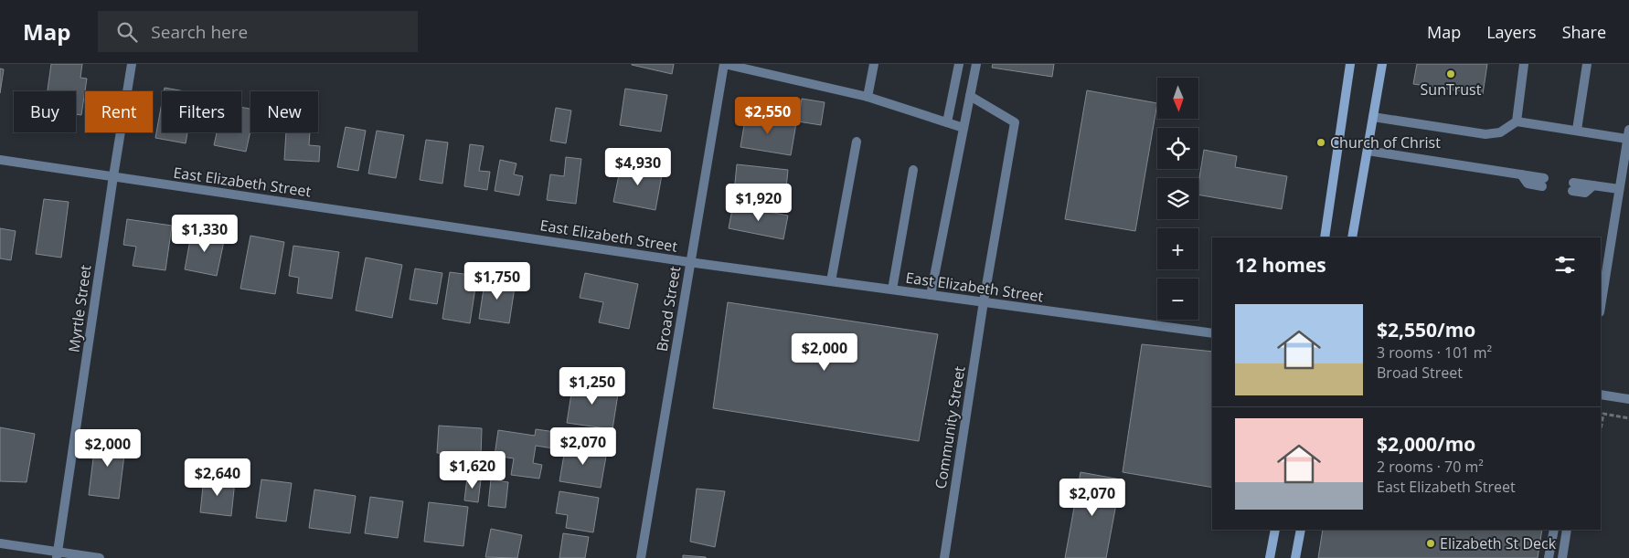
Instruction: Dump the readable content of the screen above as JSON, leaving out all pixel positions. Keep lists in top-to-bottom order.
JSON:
{
  "streets": {
    "street": [
      "East Elizabeth Street",
      "Myrtle Street",
      "Broad Street",
      "Community Street"
    ]
  },
  "crossings": [
    ["East Elizabeth Street", "Myrtle Street"],
    ["East Elizabeth Street", "Broad Street"],
    ["East Elizabeth Street", "Community Street"]
  ],
  "places": ["SunTrust", "Church of Christ", "Elizabeth St Deck"],
  "north": "bottom",
  "page": {
    "header": "Map",
    "search": "Search here",
    "nav": ["Map", "Layers", "Share"],
    "map_buttons": ["+", "−"],
    "chip": [
      "Buy",
      "Rent",
      "Filters",
      "New"
    ],
    "price": [
      "$2,550",
      "$4,930",
      "$1,920",
      "$1,330",
      "$1,750",
      "$2,000",
      "$1,250",
      "$2,070",
      "$2,000",
      "$1,620",
      "$2,640",
      "$2,070"
    ],
    "heading": "12 homes",
    "list": [
      {
        "name": "$2,550/mo",
        "note": "3 rooms · 101 m² · Broad Street"
      },
      {
        "name": "$2,000/mo",
        "note": "2 rooms · 70 m² · East Elizabeth Street"
      }
    ]
  }
}
